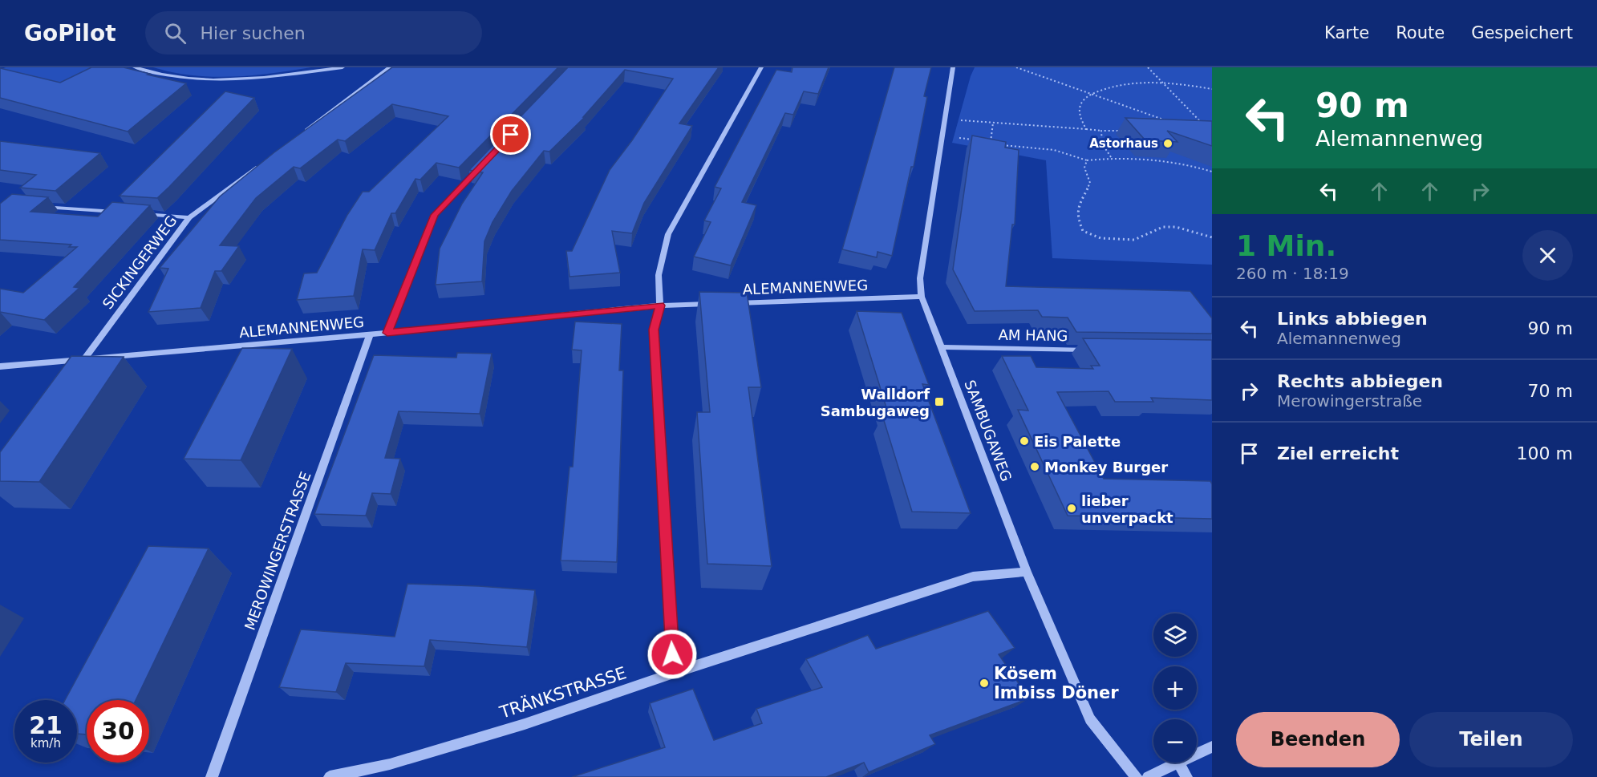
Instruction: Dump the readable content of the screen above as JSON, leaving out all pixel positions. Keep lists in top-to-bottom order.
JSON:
{
  "streets": {
    "street": [
      "SICKINGERWEG",
      "ALEMANNENWEG",
      "AM HANG",
      "SAMBUGAWEG",
      "MEROWINGERSTRASSE",
      "TRÄNKSTRASSE"
    ]
  },
  "crossings": [
    ["SICKINGERWEG", "ALEMANNENWEG"],
    ["ALEMANNENWEG", "SAMBUGAWEG"],
    ["ALEMANNENWEG", "MEROWINGERSTRASSE"],
    ["AM HANG", "SAMBUGAWEG"],
    ["SAMBUGAWEG", "TRÄNKSTRASSE"]
  ],
  "places": {
    "other": [
      "Astorhaus",
      "Eis Palette",
      "Monkey Burger",
      "lieber unverpackt",
      "Kösem Imbiss Döner"
    ],
    "transit": ["Walldorf Sambugaweg"]
  },
  "page": {
    "header": "GoPilot",
    "search": "Hier suchen",
    "nav": ["Karte", "Route", "Gespeichert"],
    "turn": ["90 m", "Alemannenweg"],
    "heading": ["1 Min.", "260 m · 18:19"],
    "list": [
      {
        "name": "Links abbiegen",
        "note": "Alemannenweg",
        "value": "90 m"
      },
      {
        "name": "Rechts abbiegen",
        "note": "Merowingerstraße",
        "value": "70 m"
      },
      {
        "name": "Ziel erreicht",
        "value": "100 m"
      }
    ],
    "map_buttons": ["+", "−"],
    "speed": "21 km/h",
    "limit": "30",
    "buttons": ["Beenden", "Teilen"]
  }
}
